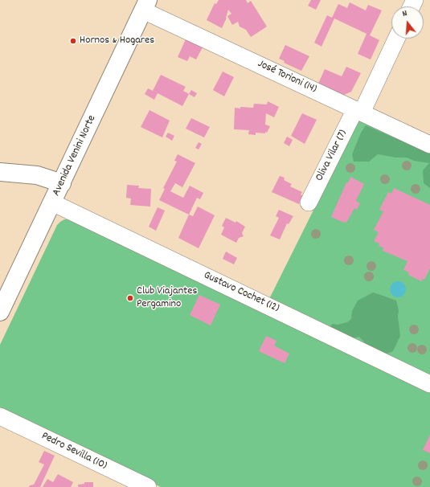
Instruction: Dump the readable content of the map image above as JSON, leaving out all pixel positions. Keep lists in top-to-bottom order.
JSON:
{
  "streets": {
    "main road": ["Avenida Venini Norte"],
    "street": [
      "José Torioni (14)",
      "Oliva Vilar (7)",
      "Gustavo Cochet (12)",
      "Pedro Sevilla (10)"
    ]
  },
  "crossings": [
    ["José Torioni (14)", "Avenida Venini Norte"],
    ["José Torioni (14)", "Oliva Vilar (7)"],
    ["Avenida Venini Norte", "Gustavo Cochet (12)"]
  ],
  "places": ["Hornos & Hogares", "Club Viajantes Pergamino"],
  "north": "top"
}
